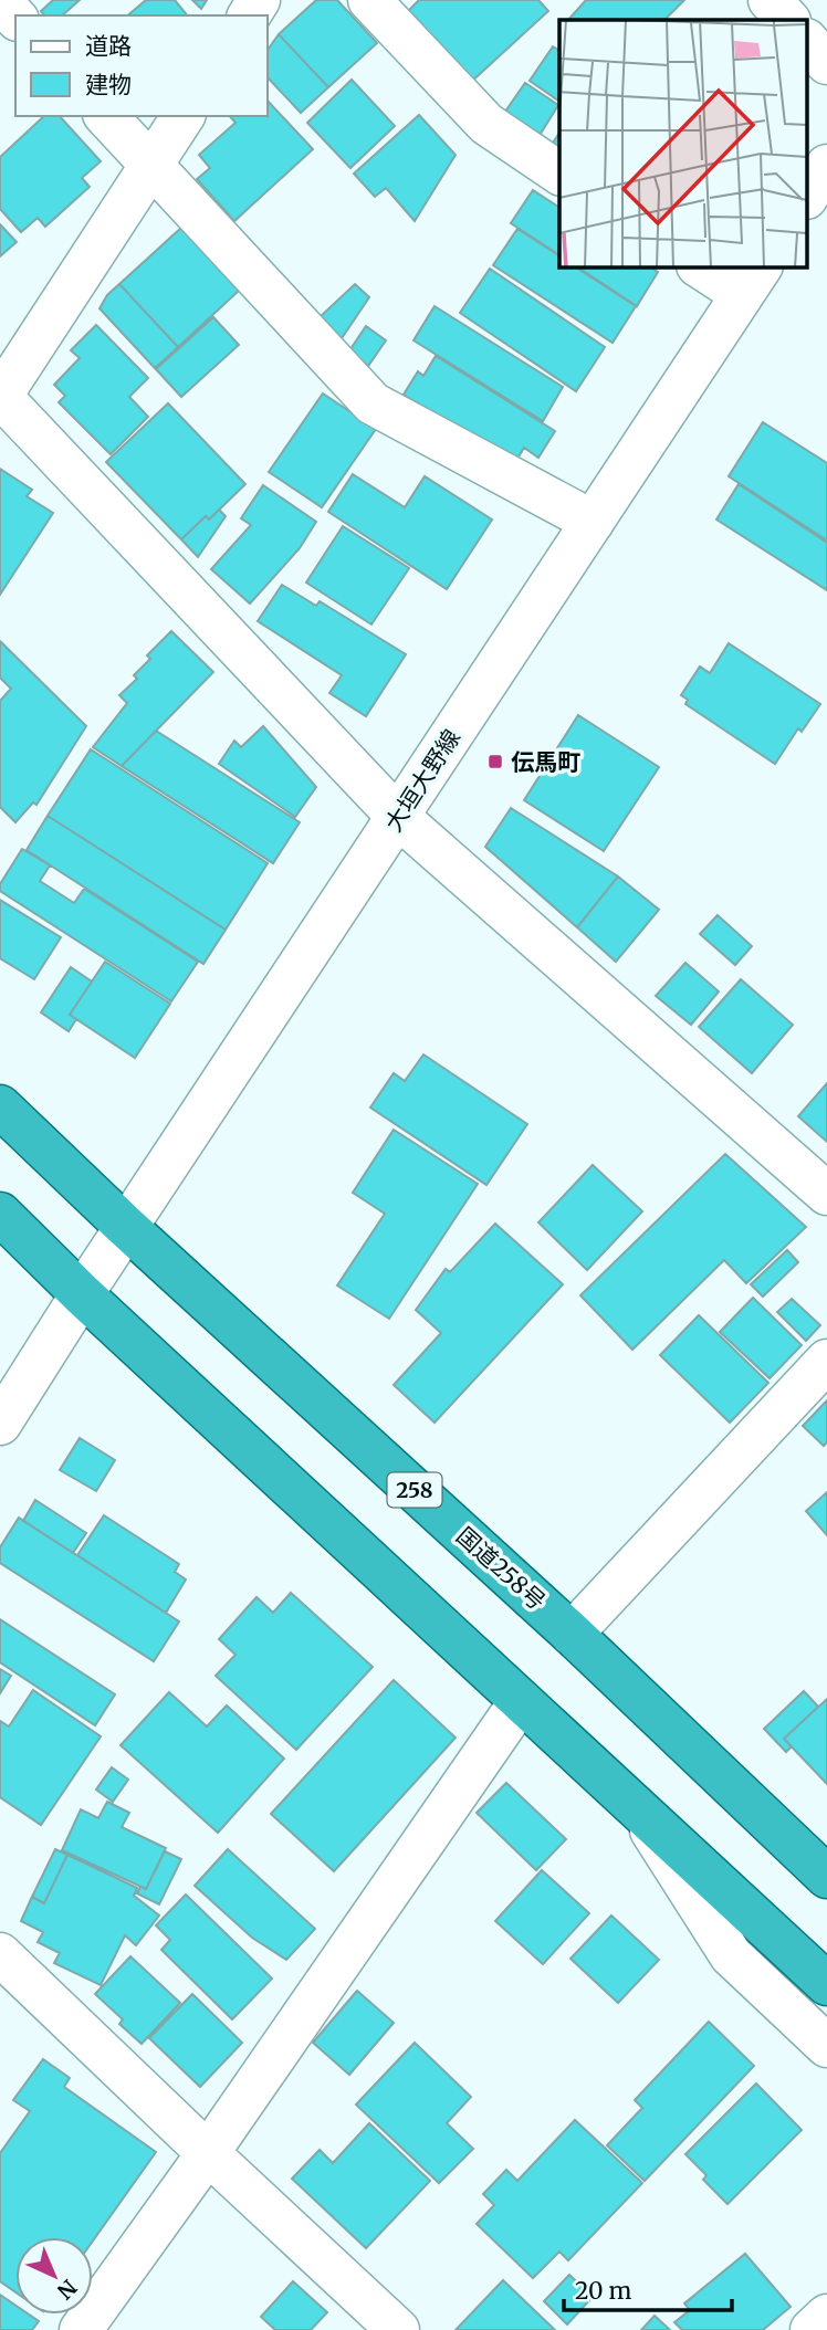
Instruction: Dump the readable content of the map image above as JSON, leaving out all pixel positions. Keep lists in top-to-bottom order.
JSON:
{
  "streets": {
    "highway": ["258", "国道258号"],
    "street": ["大垣大野線"]
  },
  "crossings": [
    ["大垣大野線", "国道258号"]
  ],
  "places": {
    "transit": ["伝馬町"]
  },
  "legend": ["道路", "建物"],
  "scale_bar": "20 m",
  "north": "bottom right"
}
